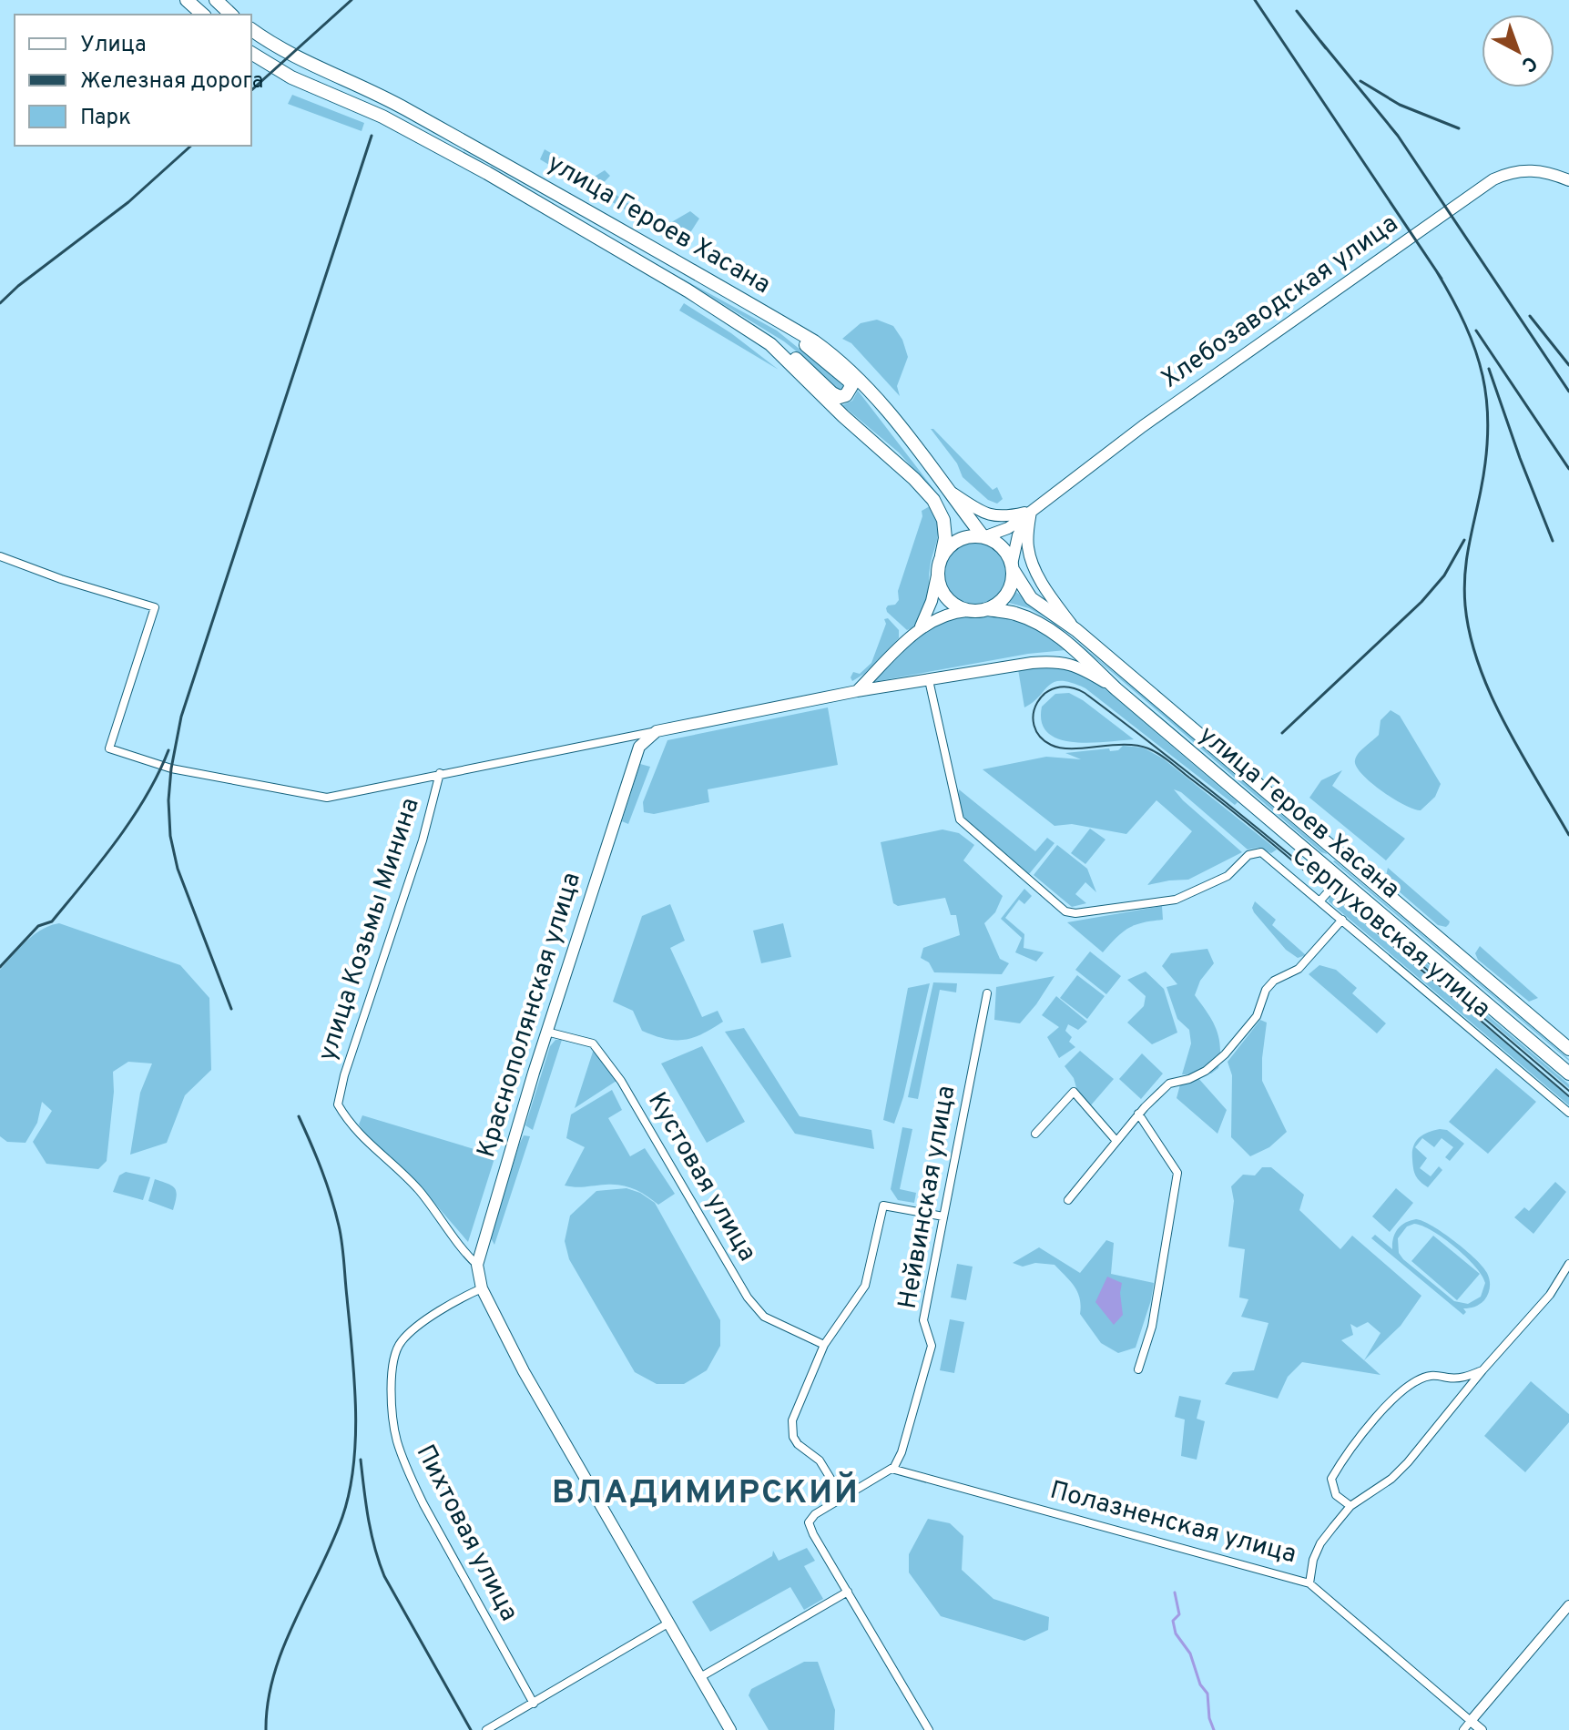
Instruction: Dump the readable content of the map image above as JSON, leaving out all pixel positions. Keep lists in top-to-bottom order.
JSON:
{
  "streets": {
    "main road": ["улица Героев Хасана", "Хлебозаводская улица", "Краснополянская улица"],
    "street": [
      "улица Козьмы Минина",
      "Серпуховская улица",
      "Кустовая улица",
      "Нейвинская улица",
      "Полазненская улица",
      "Пихтовая улица"
    ]
  },
  "crossings": [
    ["улица Героев Хасана", "Хлебозаводская улица"],
    ["улица Козьмы Минина", "Краснополянская улица"],
    ["Краснополянская улица", "Кустовая улица"],
    ["Краснополянская улица", "Пихтовая улица"],
    ["Нейвинская улица", "Полазненская улица"]
  ],
  "districts": ["ВЛАДИМИРСКИЙ"],
  "legend": ["Улица", "Железная дорога", "Парк"],
  "north": "bottom right"
}
